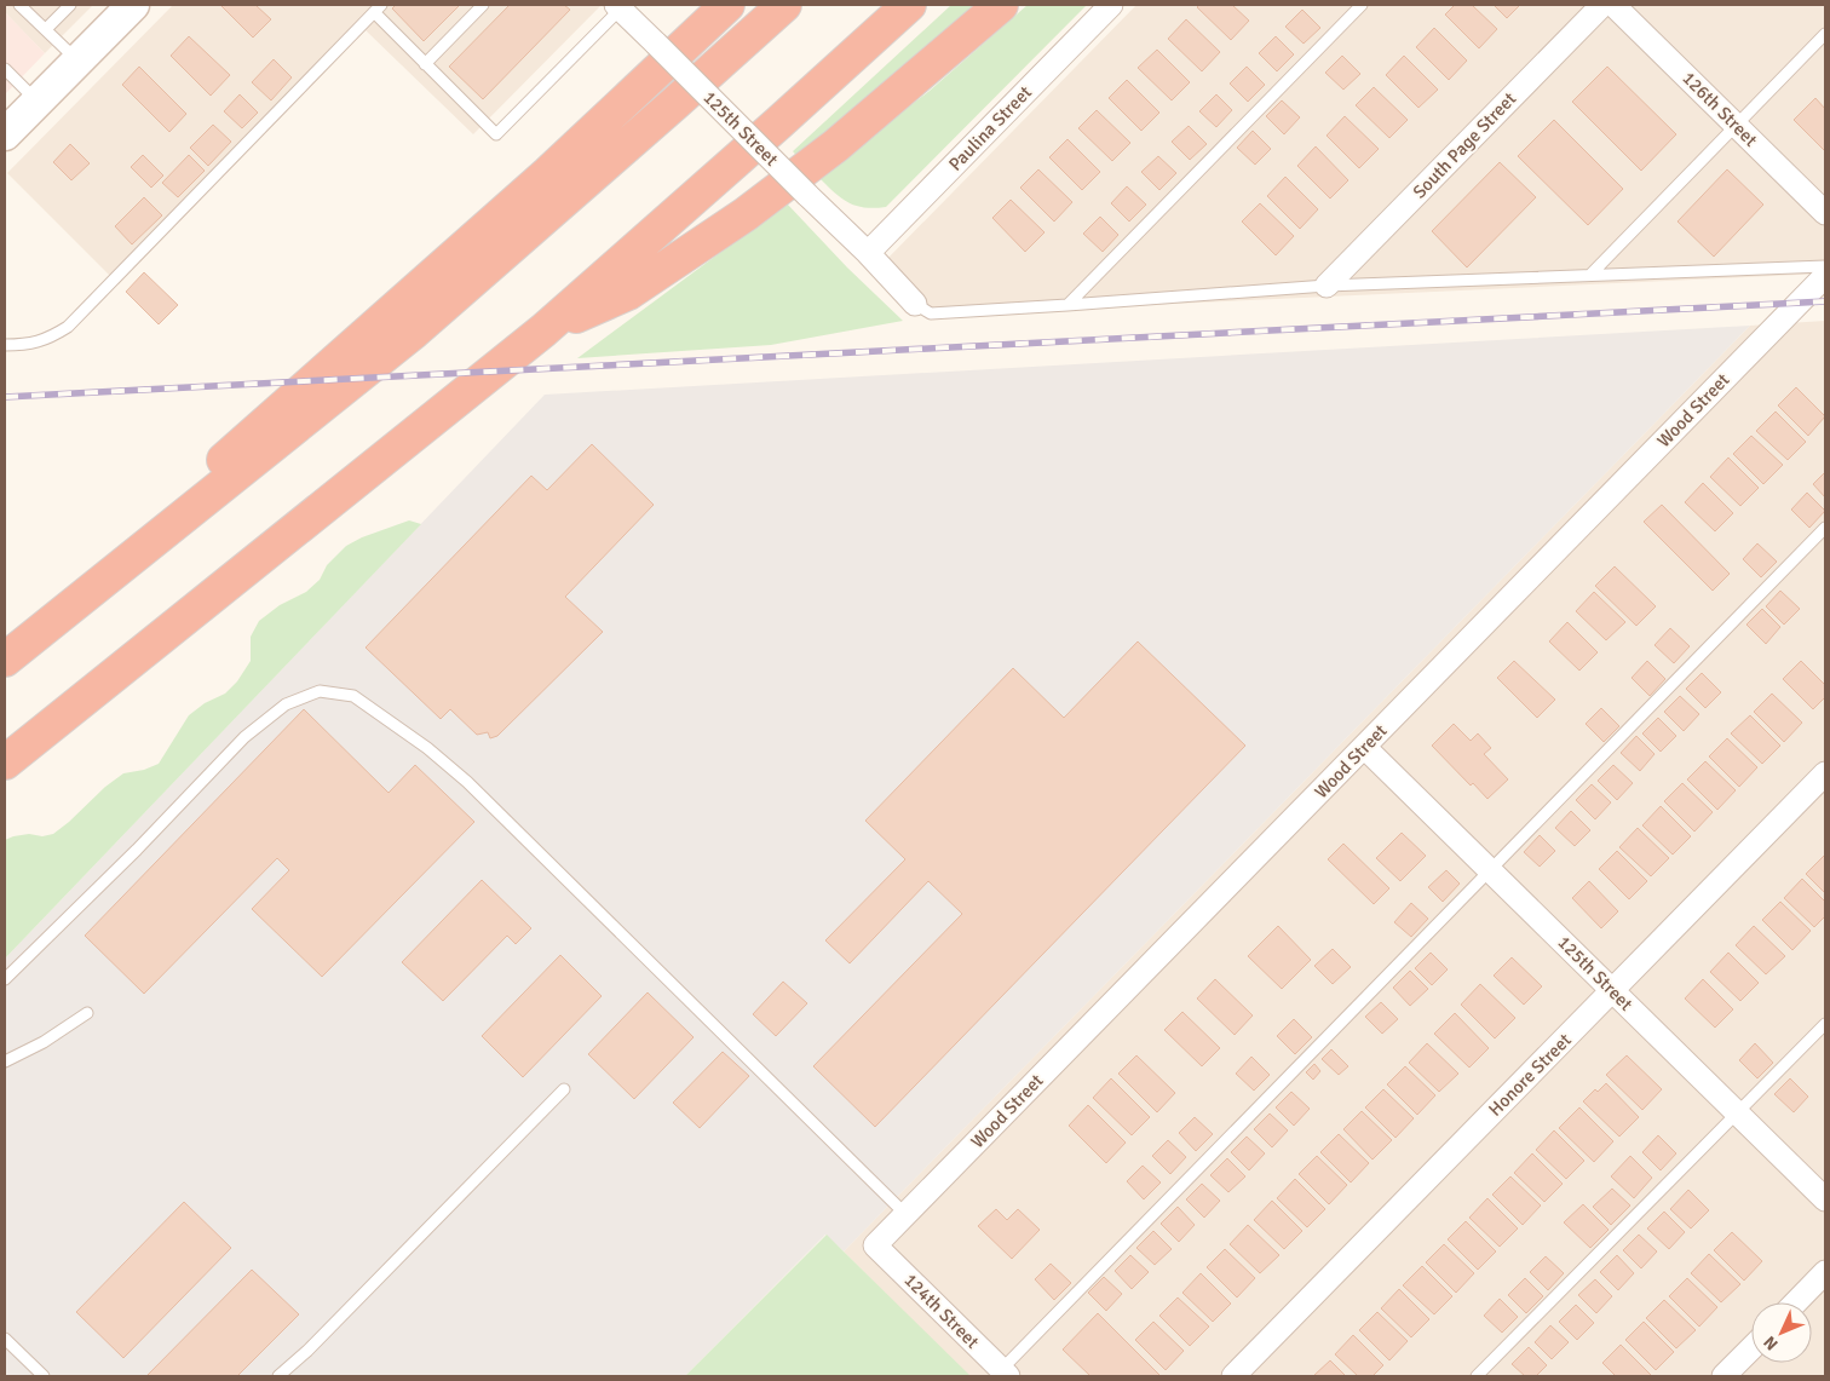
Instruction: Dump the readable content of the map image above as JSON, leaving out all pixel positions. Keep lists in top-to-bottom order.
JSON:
{
  "streets": {
    "street": [
      "126th Street",
      "125th Street",
      "Paulina Street",
      "South Page Street",
      "Wood Street",
      "Honore Street",
      "124th Street"
    ]
  },
  "crossings": [
    ["125th Street", "Paulina Street"],
    ["125th Street", "Wood Street"],
    ["125th Street", "Honore Street"],
    ["Wood Street", "124th Street"]
  ],
  "north": "bottom left"
}
